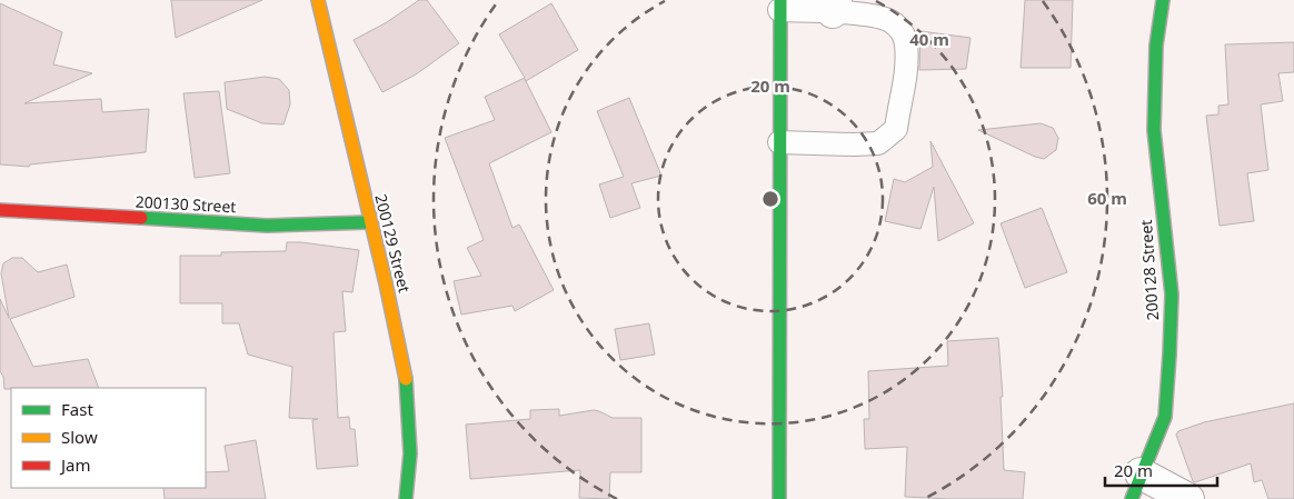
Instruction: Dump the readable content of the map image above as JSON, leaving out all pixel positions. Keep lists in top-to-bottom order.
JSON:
{
  "streets": {
    "street": ["200130 Street", "200129 Street", "200128 Street"]
  },
  "crossings": [
    ["200130 Street", "200129 Street"]
  ],
  "legend": ["Fast", "Slow", "Jam"],
  "scale_bar": "20 m",
  "rings": ["40 m", "20 m", "60 m"]
}
